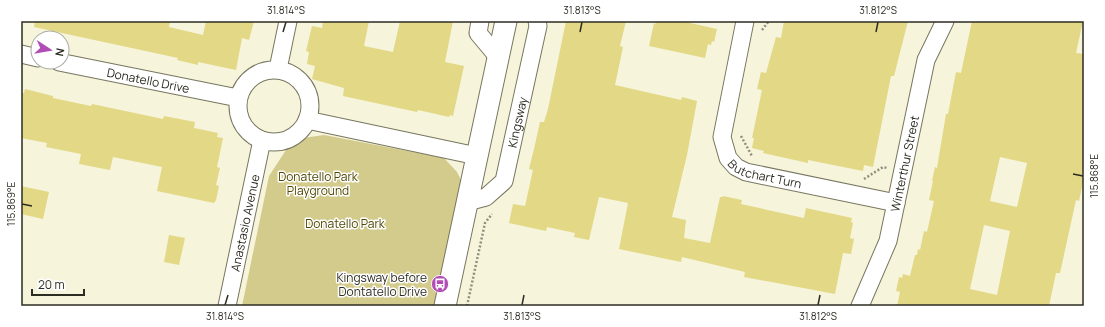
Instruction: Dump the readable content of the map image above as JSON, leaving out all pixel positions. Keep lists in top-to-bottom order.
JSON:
{
  "streets": {
    "street": [
      "Donatello Drive",
      "Kingsway",
      "Winterthur Street",
      "Butchart Turn",
      "Anastasio Avenue"
    ]
  },
  "crossings": [
    ["Donatello Drive", "Anastasio Avenue"],
    ["Winterthur Street", "Butchart Turn"]
  ],
  "parks": ["Donatello Park Playground", "Donatello Park"],
  "places": {
    "bus stop": ["Kingsway before Dontatello Drive"]
  },
  "scale_bar": "20 m",
  "north": "right",
  "coordinates": [
    "31.814°S",
    "31.813°S",
    "31.812°S",
    "115.868°E",
    "115.869°E"
  ]
}
